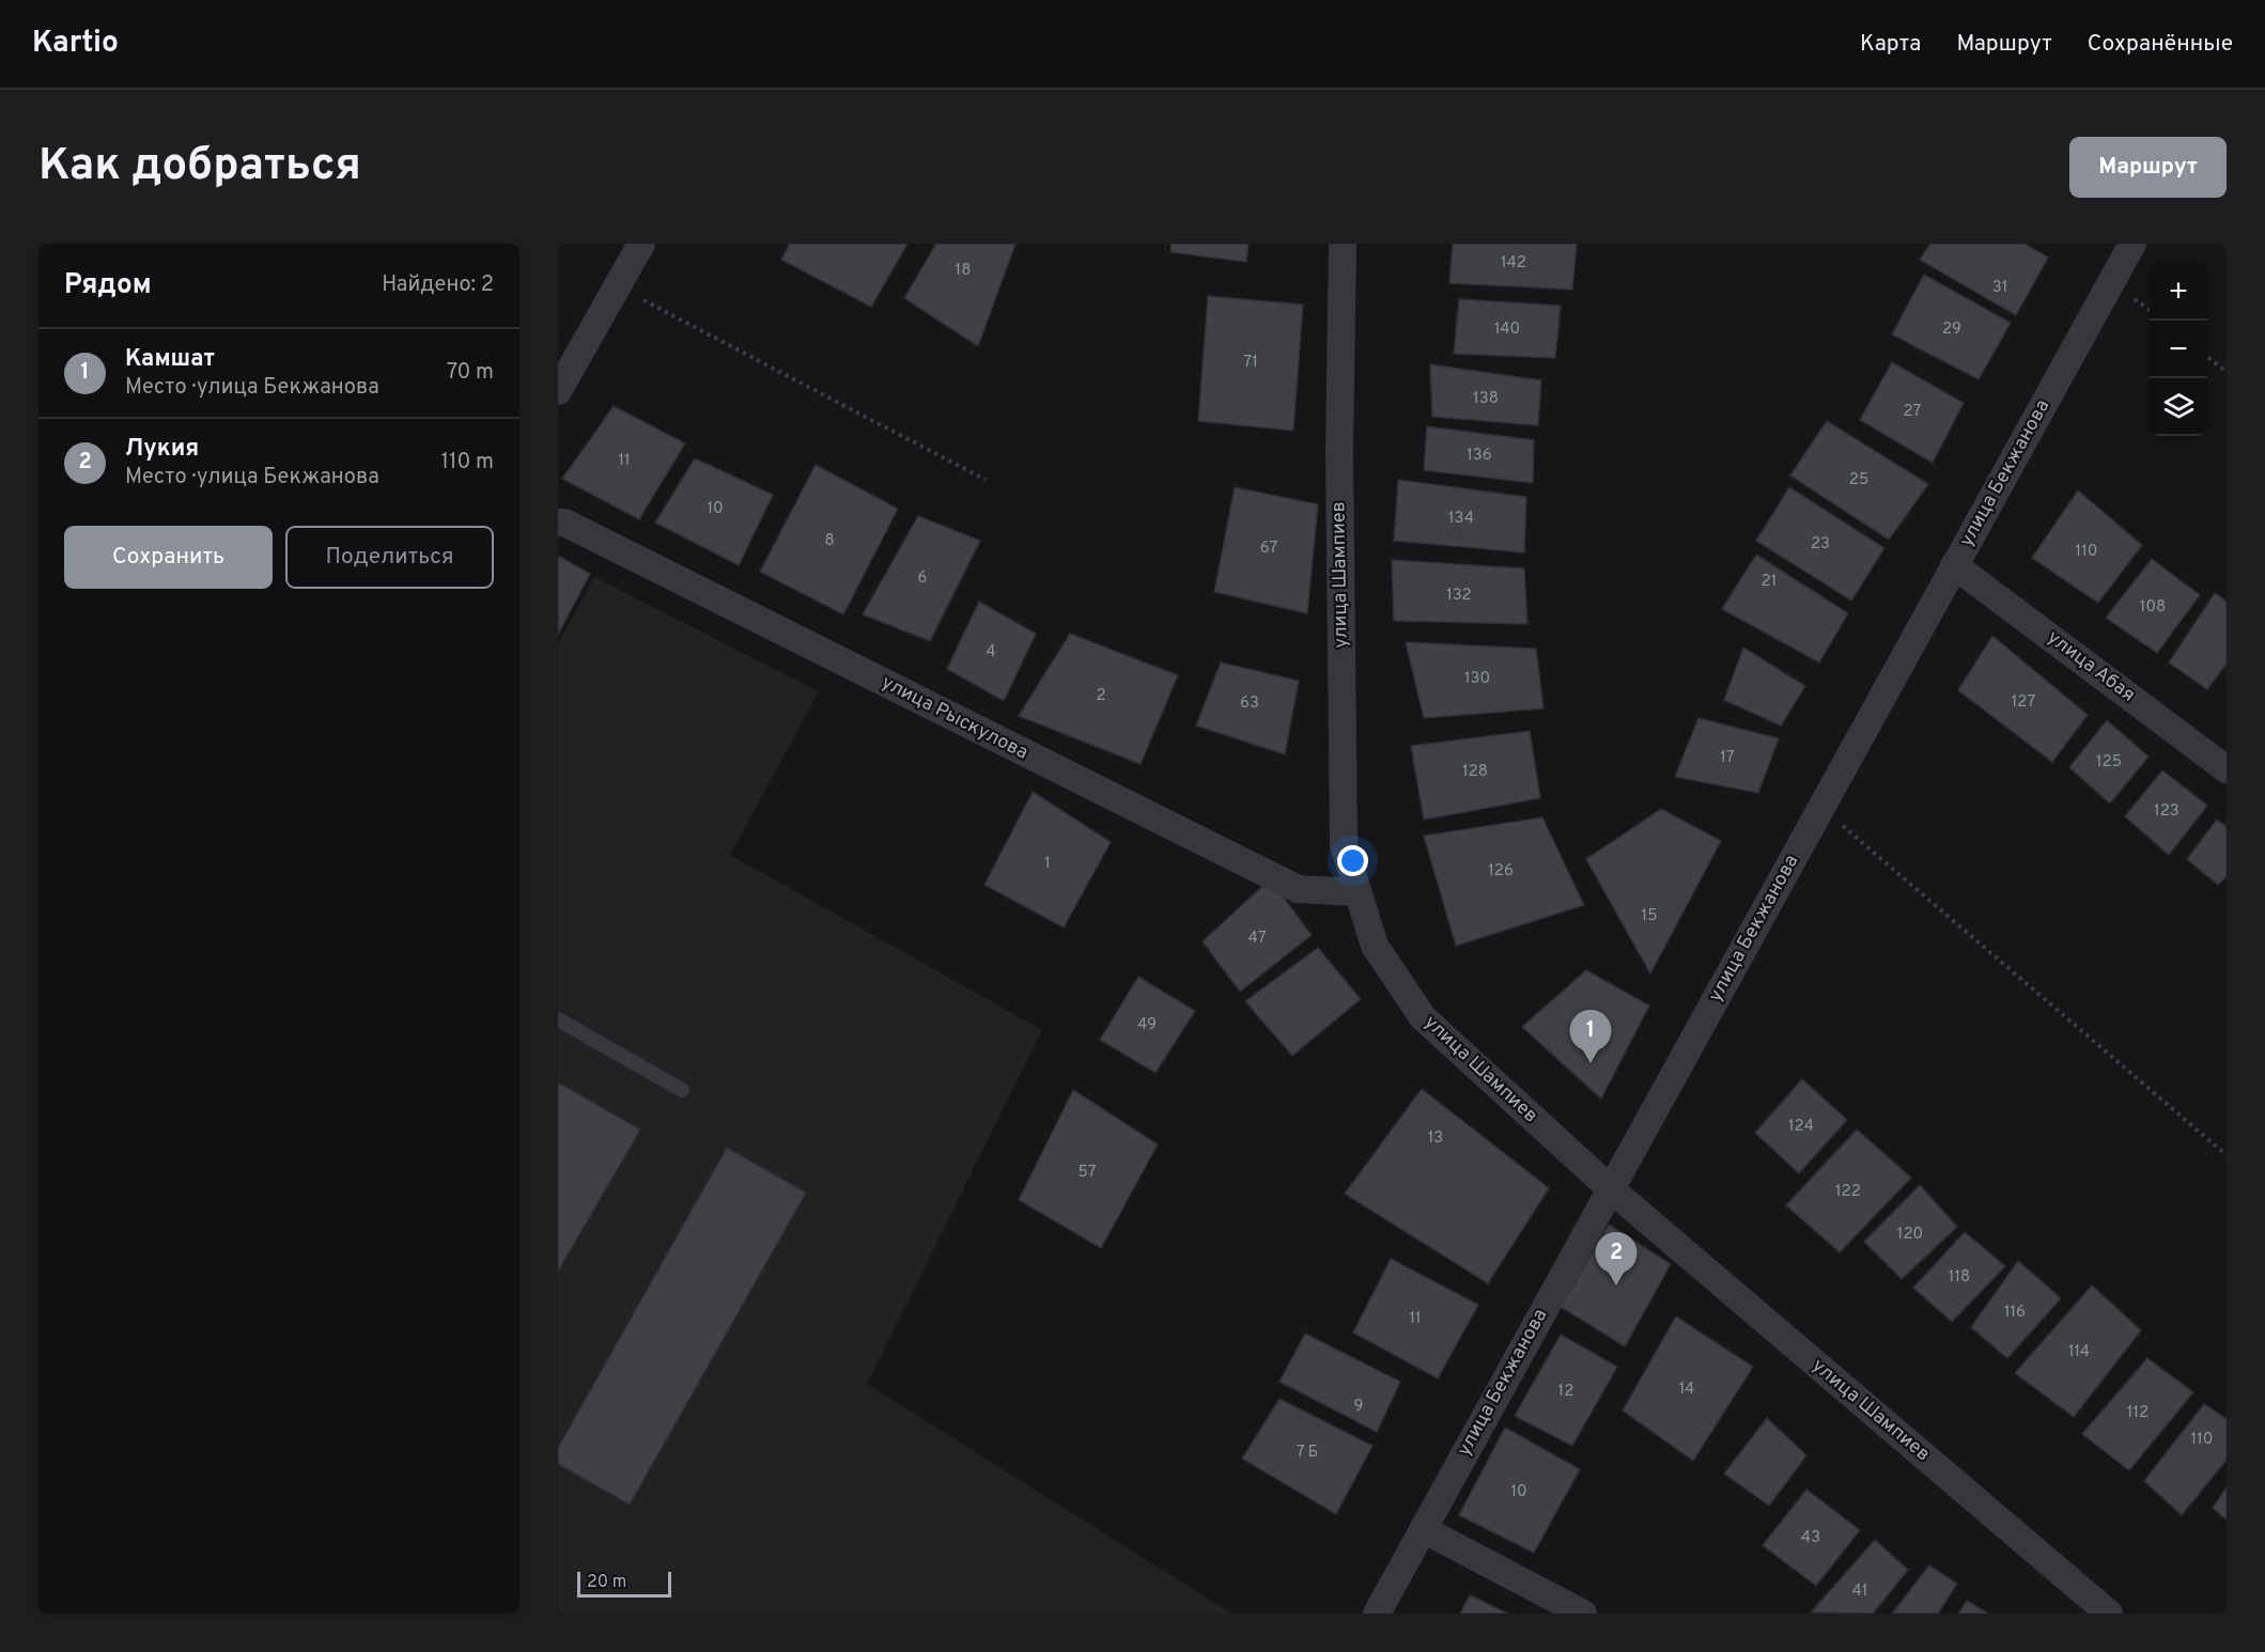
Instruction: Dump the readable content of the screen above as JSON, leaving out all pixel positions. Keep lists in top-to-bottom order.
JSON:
{
  "streets": {
    "street": [
      "улица Бекжанова",
      "улица Шампиев",
      "улица Абая",
      "улица Рыскулова"
    ]
  },
  "crossings": [
    ["улица Бекжанова", "улица Шампиев"],
    ["улица Бекжанова", "улица Абая"],
    ["улица Шампиев", "улица Рыскулова"]
  ],
  "house_numbers": [
    "142",
    "18",
    "31",
    "140",
    "29",
    "71",
    "138",
    "27",
    "136",
    "11",
    "25",
    "10",
    "134",
    "8",
    "23",
    "67",
    "110",
    "6",
    "21",
    "132",
    "108",
    "4",
    "130",
    "2",
    "127",
    "63",
    "17",
    "125",
    "128",
    "123",
    "1",
    "126",
    "15",
    "47",
    "49",
    "124",
    "13",
    "57",
    "122",
    "120",
    "118",
    "116",
    "11",
    "114",
    "14",
    "12",
    "9",
    "112",
    "110",
    "7 Б",
    "10",
    "43",
    "41"
  ],
  "scale_bar": "20 m",
  "page": {
    "header": "Kartio",
    "nav": ["Карта", "Маршрут", "Сохранённые"],
    "buttons": [
      "Маршрут",
      ["Сохранить", "Поделиться"]
    ],
    "title": "Как добраться",
    "heading": ["Рядом", "Найдено: 2"],
    "map_buttons": ["+", "−"],
    "list": [
      {
        "mark": "1",
        "name": "Камшат",
        "note": "Место · улица Бекжанова",
        "value": "70 m"
      },
      {
        "mark": "2",
        "name": "Лукия",
        "note": "Место · улица Бекжанова",
        "value": "110 m"
      }
    ],
    "pins": ["1", "2"],
    "scale": "20 m"
  }
}
